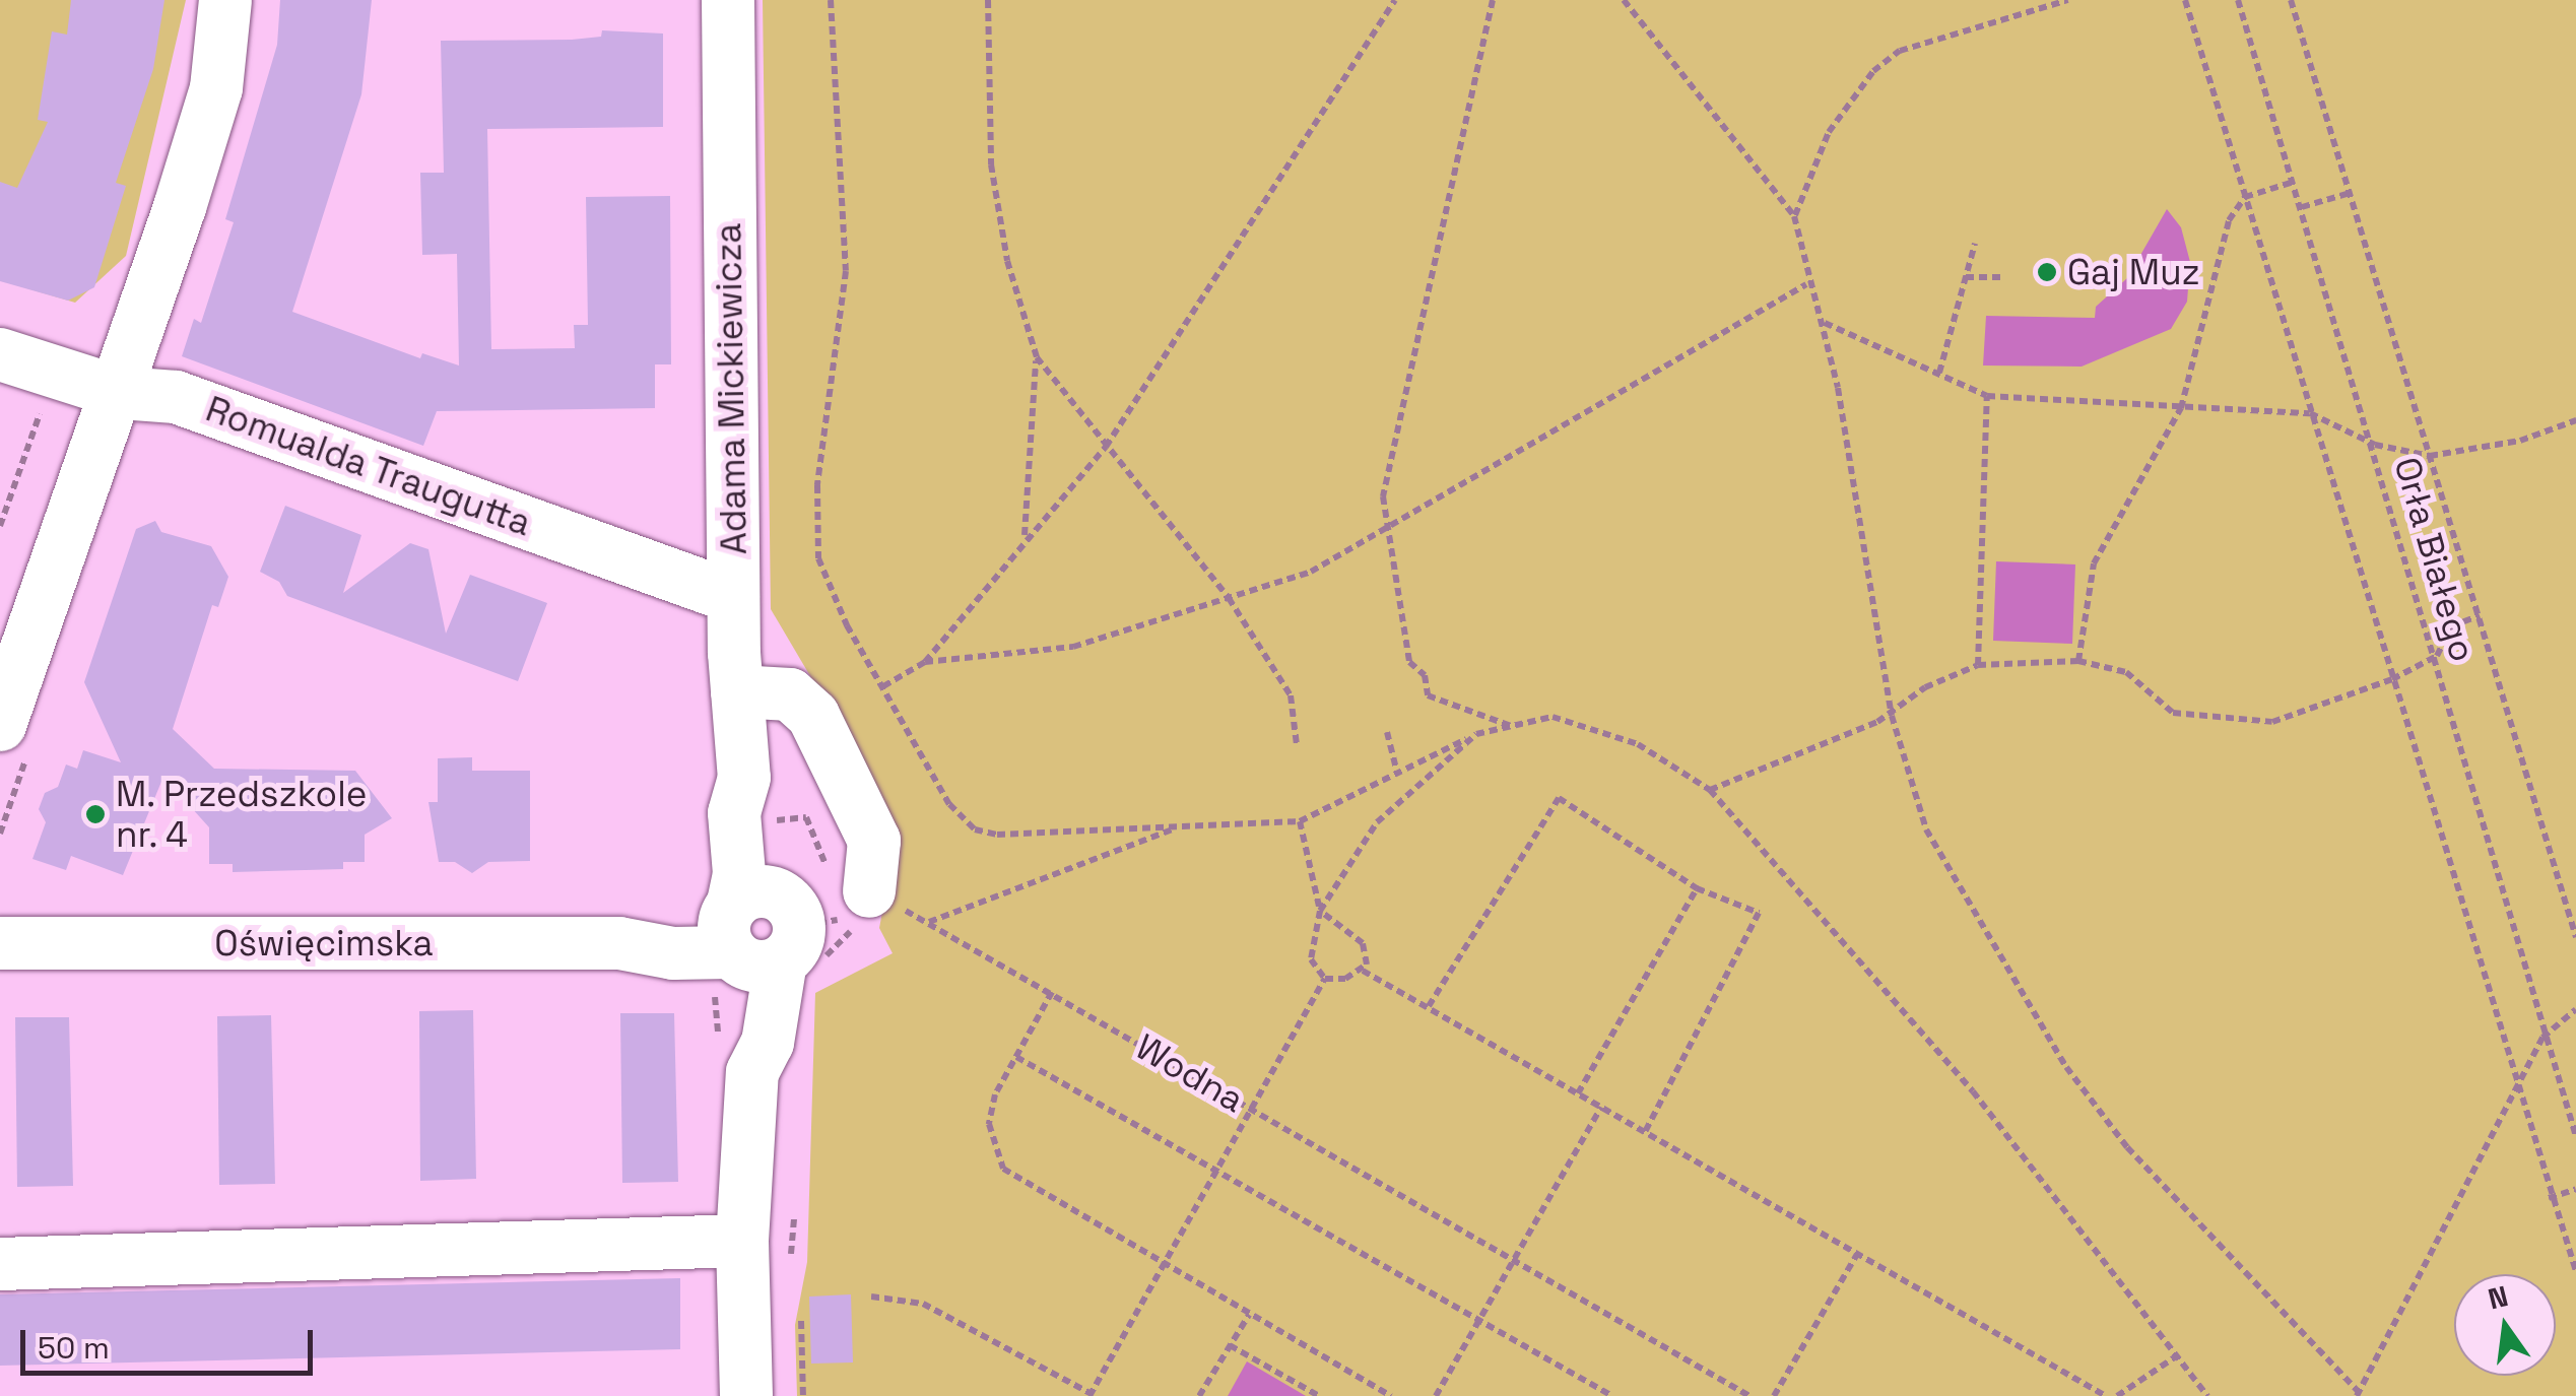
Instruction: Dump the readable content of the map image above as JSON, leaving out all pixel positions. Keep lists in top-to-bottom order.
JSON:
{
  "streets": {
    "street": ["Adama Mickiewicza", "Romualda Traugutta", "Oświęcimska"],
    "path": ["Orła Białego", "Wodna"]
  },
  "crossings": [
    ["Adama Mickiewicza", "Romualda Traugutta"],
    ["Adama Mickiewicza", "Oświęcimska"],
    ["Adama Mickiewicza", "Wodna"]
  ],
  "places": ["Gaj Muz", "M. Przedszkole nr. 4"],
  "scale_bar": "50 m",
  "north": "top"
}
